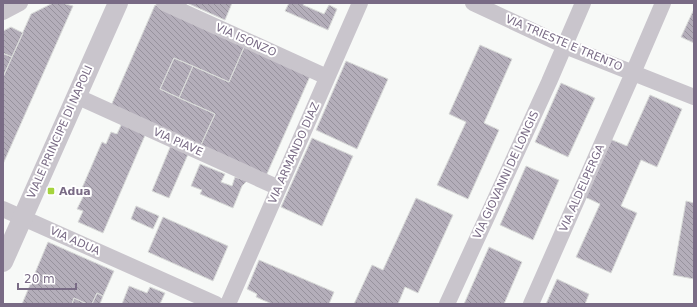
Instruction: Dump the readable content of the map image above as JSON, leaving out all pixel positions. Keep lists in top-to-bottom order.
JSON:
{
  "streets": {
    "street": [
      "VIA ISONZO",
      "VIA TRIESTE E TRENTO",
      "VIALE PRINCIPE DI NAPOLI",
      "VIA PIAVE",
      "VIA ARMANDO DIAZ",
      "VIA GIOVANNI DE LONGIS",
      "VIA ALDELPERGA",
      "VIA ADUA"
    ]
  },
  "crossings": [
    ["VIA ISONZO", "VIA ARMANDO DIAZ"],
    ["VIA TRIESTE E TRENTO", "VIA GIOVANNI DE LONGIS"],
    ["VIA TRIESTE E TRENTO", "VIA ALDELPERGA"],
    ["VIALE PRINCIPE DI NAPOLI", "VIA PIAVE"],
    ["VIALE PRINCIPE DI NAPOLI", "VIA ADUA"],
    ["VIA PIAVE", "VIA ARMANDO DIAZ"]
  ],
  "places": {
    "transit": ["Adua"]
  },
  "scale_bar": "20 m"
}
